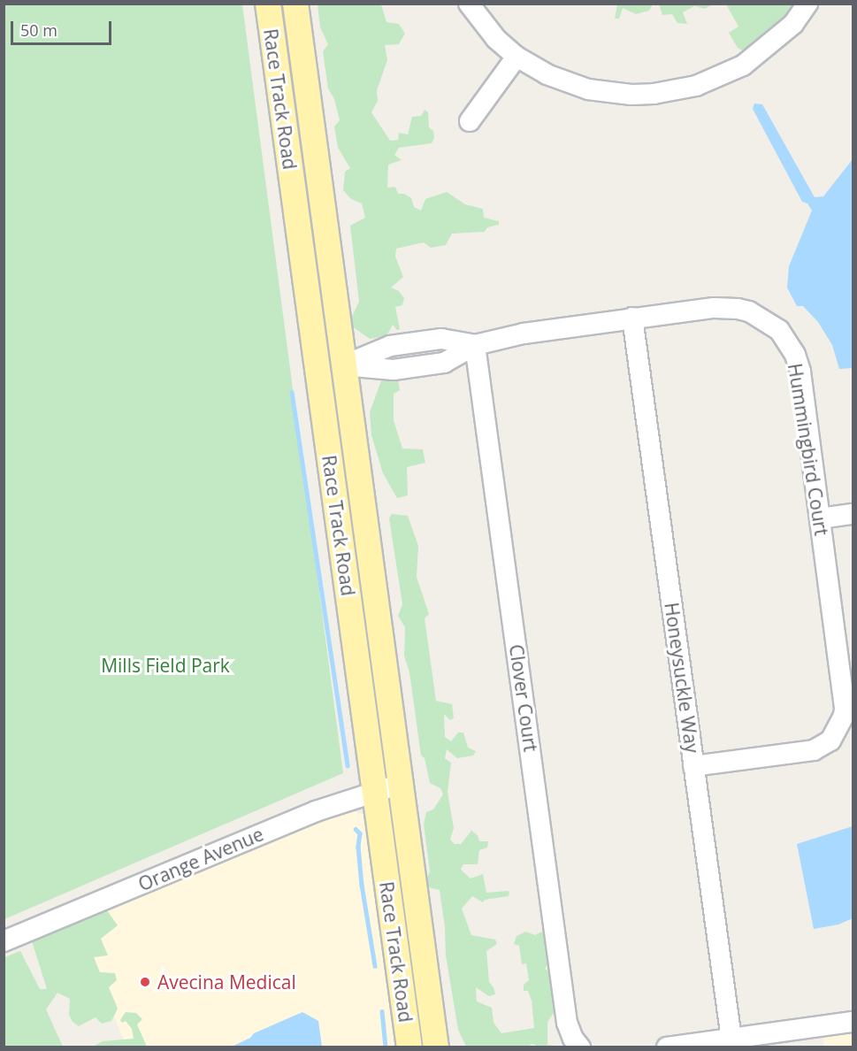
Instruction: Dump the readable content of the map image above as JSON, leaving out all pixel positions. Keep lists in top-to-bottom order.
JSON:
{
  "streets": {
    "main road": ["Race Track Road"],
    "street": [
      "Hummingbird Court",
      "Honeysuckle Way",
      "Clover Court",
      "Orange Avenue"
    ]
  },
  "crossings": [
    ["Race Track Road", "Hummingbird Court"],
    ["Race Track Road", "Orange Avenue"],
    ["Hummingbird Court", "Honeysuckle Way"],
    ["Hummingbird Court", "Clover Court"]
  ],
  "parks": ["Mills Field Park"],
  "places": ["Avecina Medical"],
  "scale_bar": "50 m"
}
